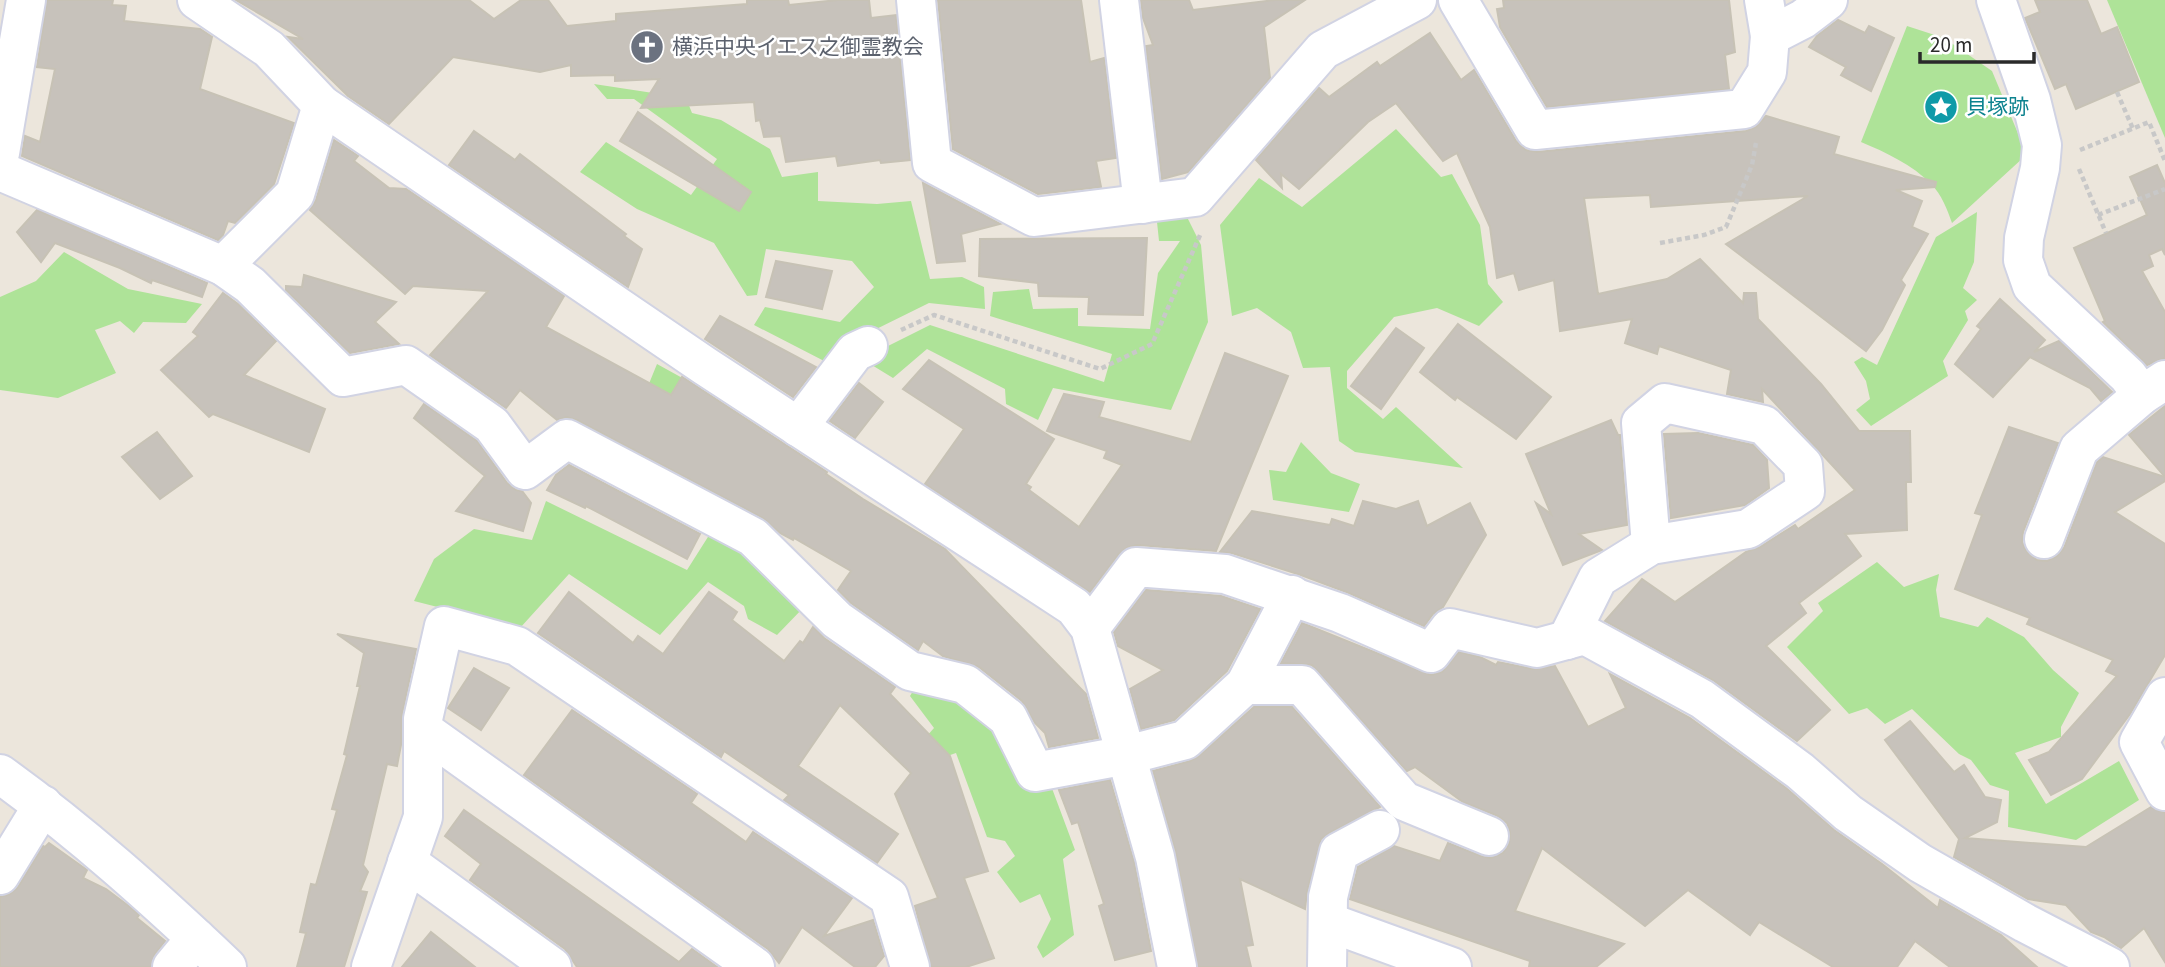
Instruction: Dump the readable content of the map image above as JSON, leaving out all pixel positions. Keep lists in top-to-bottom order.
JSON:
{
  "places": {
    "church": ["横浜中央イエス之御霊教会"],
    "place": ["貝塚跡"]
  },
  "scale_bar": "20 m"
}
